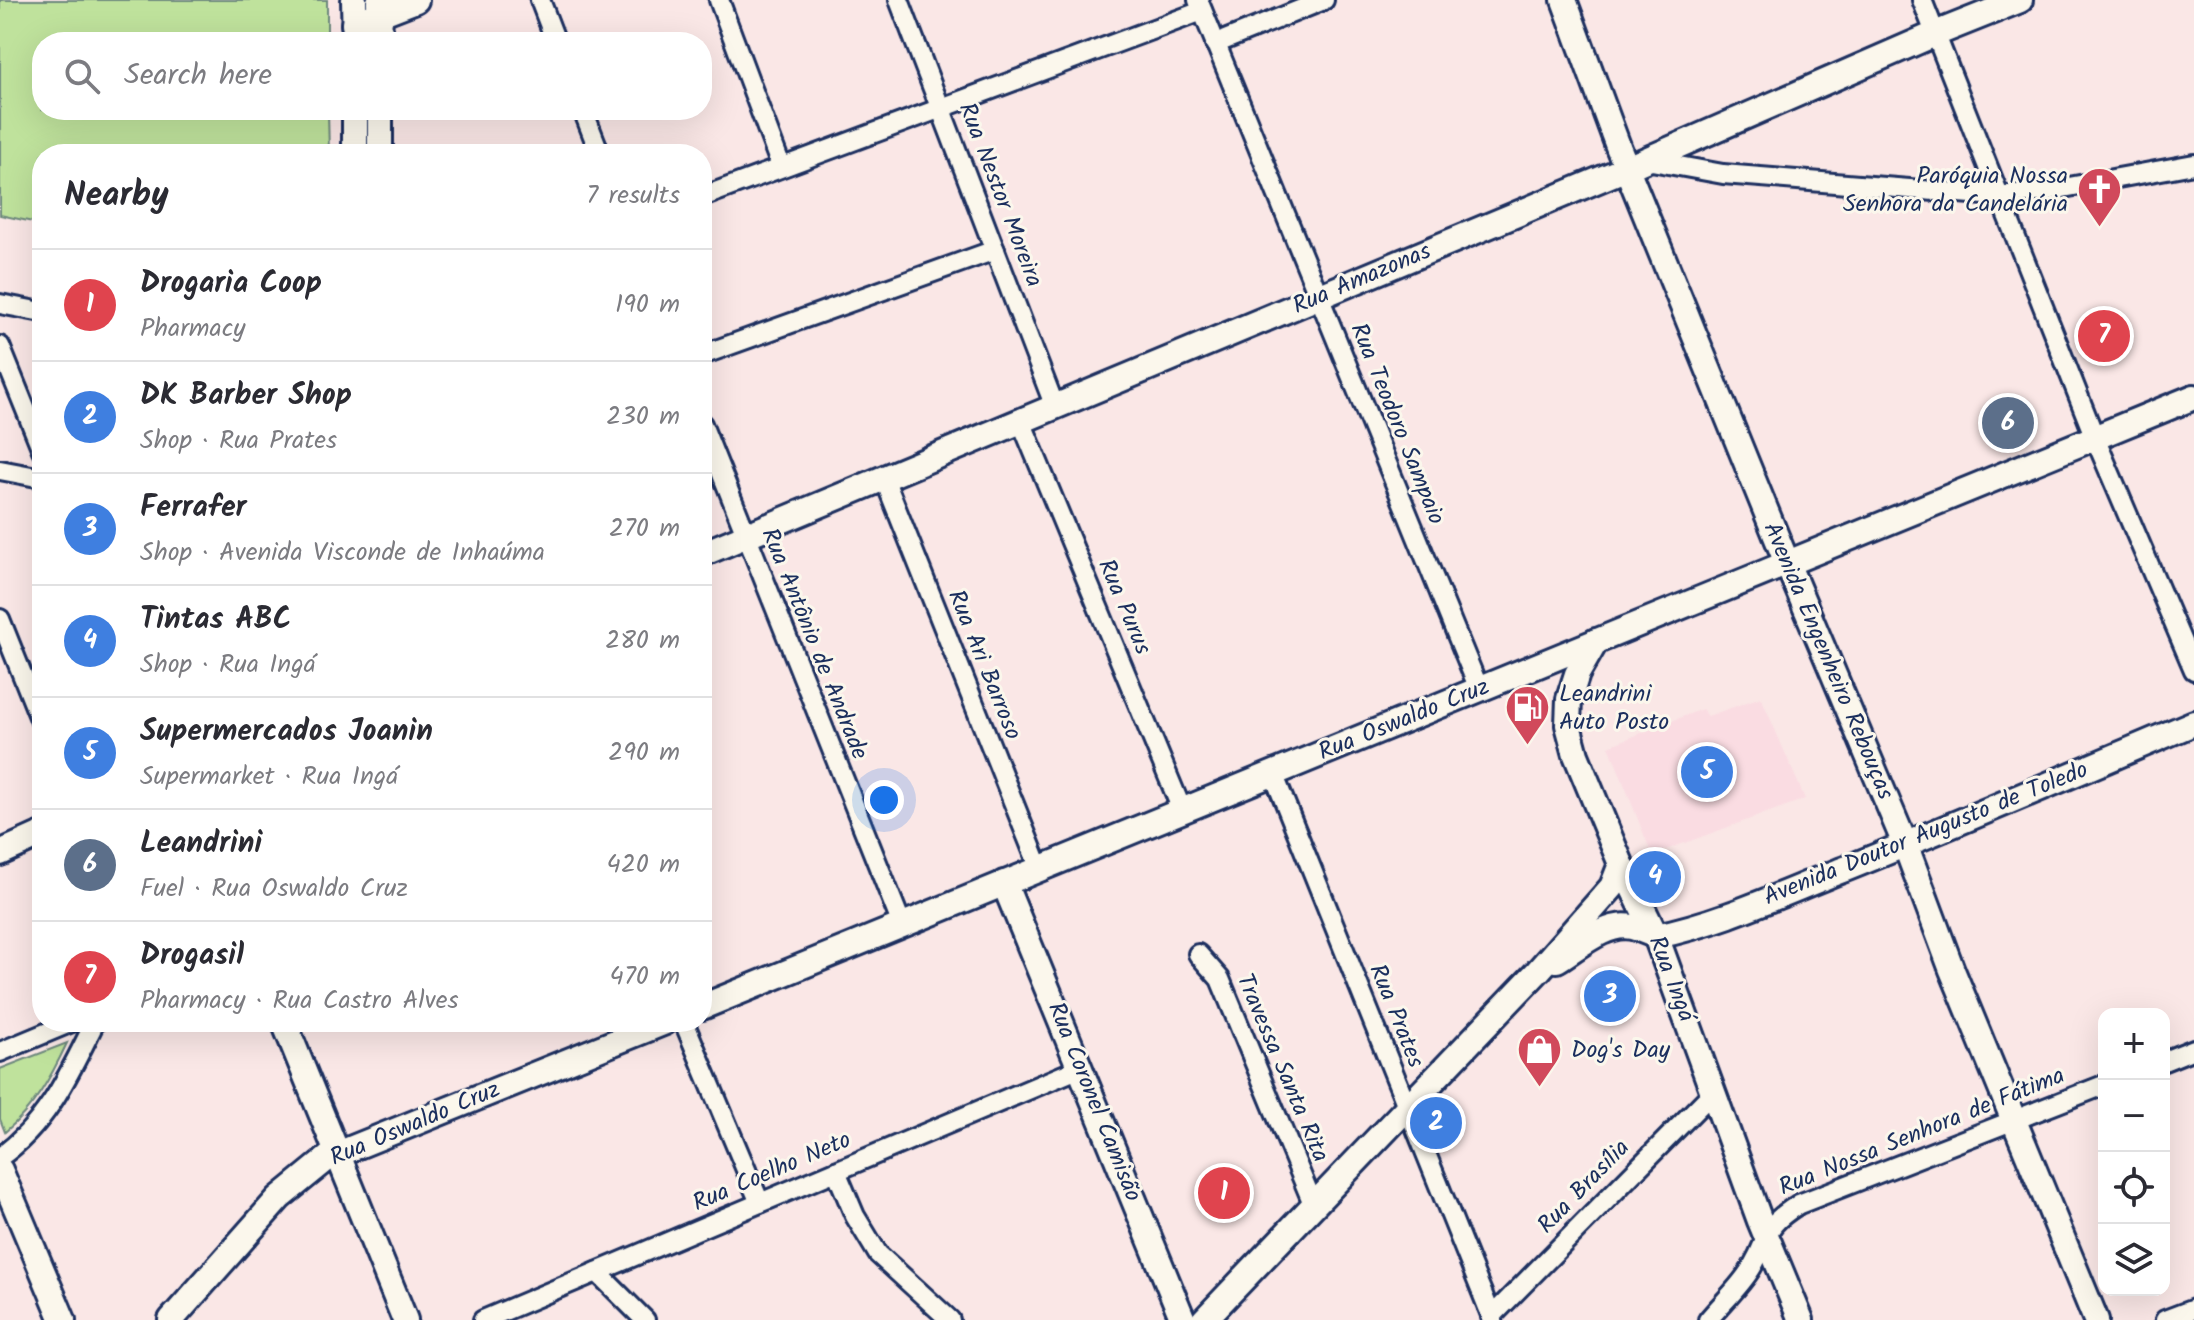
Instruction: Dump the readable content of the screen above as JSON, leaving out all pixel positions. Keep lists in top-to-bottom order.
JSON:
{
  "streets": {
    "main road": [
      "Rua Amazonas",
      "Avenida Engenheiro Rebouças",
      "Rua Oswaldo Cruz",
      "Avenida Doutor Augusto de Toledo",
      "Rua Ingá",
      "Rua Coronel Camisão"
    ],
    "street": [
      "Rua Nestor Moreira",
      "Rua Teodoro Sampaio",
      "Rua Purus",
      "Rua Antônio de Andrade",
      "Rua Ari Barroso",
      "Rua Prates",
      "Travessa Santa Rita",
      "Rua Nossa Senhora de Fátima",
      "Rua Coelho Neto",
      "Rua Brasília"
    ]
  },
  "crossings": [
    ["Rua Nestor Moreira", "Rua Amazonas"],
    ["Rua Amazonas", "Rua Teodoro Sampaio"],
    ["Rua Amazonas", "Rua Purus"],
    ["Rua Amazonas", "Rua Antônio de Andrade"],
    ["Rua Amazonas", "Avenida Engenheiro Rebouças"],
    ["Rua Amazonas", "Rua Ari Barroso"],
    ["Rua Teodoro Sampaio", "Rua Oswaldo Cruz"],
    ["Rua Purus", "Rua Oswaldo Cruz"],
    ["Rua Antônio de Andrade", "Rua Oswaldo Cruz"],
    ["Avenida Engenheiro Rebouças", "Rua Oswaldo Cruz"],
    ["Avenida Engenheiro Rebouças", "Avenida Doutor Augusto de Toledo"],
    ["Avenida Engenheiro Rebouças", "Rua Nossa Senhora de Fátima"],
    ["Rua Ari Barroso", "Rua Oswaldo Cruz"],
    ["Rua Oswaldo Cruz", "Rua Ingá"],
    ["Rua Oswaldo Cruz", "Rua Prates"],
    ["Rua Oswaldo Cruz", "Rua Coronel Camisão"],
    ["Avenida Doutor Augusto de Toledo", "Rua Ingá"],
    ["Rua Ingá", "Rua Nossa Senhora de Fátima"],
    ["Rua Ingá", "Rua Brasília"],
    ["Rua Prates", "Rua Brasília"],
    ["Rua Coronel Camisão", "Rua Coelho Neto"]
  ],
  "places": {
    "church": ["Paróquia Nossa Senhora da Candelária"],
    "fuel station": ["Leandrini Auto Posto"],
    "shop": ["Dog's Day"]
  },
  "page": {
    "search": "Search here",
    "heading": ["Nearby", "7 results"],
    "list": [
      {
        "mark": "1",
        "name": "Drogaria Coop",
        "note": "Pharmacy",
        "value": "190 m"
      },
      {
        "mark": "2",
        "name": "DK Barber Shop",
        "note": "Shop · Rua Prates",
        "value": "230 m"
      },
      {
        "mark": "3",
        "name": "Ferrafer",
        "note": "Shop · Avenida Visconde de Inhaúma",
        "value": "270 m"
      },
      {
        "mark": "4",
        "name": "Tintas ABC",
        "note": "Shop · Rua Ingá",
        "value": "280 m"
      },
      {
        "mark": "5",
        "name": "Supermercados Joanin",
        "note": "Supermarket · Rua Ingá",
        "value": "290 m"
      },
      {
        "mark": "6",
        "name": "Leandrini",
        "note": "Fuel · Rua Oswaldo Cruz",
        "value": "420 m"
      },
      {
        "mark": "7",
        "name": "Drogasil",
        "note": "Pharmacy · Rua Castro Alves",
        "value": "470 m"
      }
    ],
    "pins": [
      "7",
      "6",
      "5",
      "4",
      "3",
      "2",
      "1"
    ],
    "map_buttons": ["+", "−"]
  }
}
